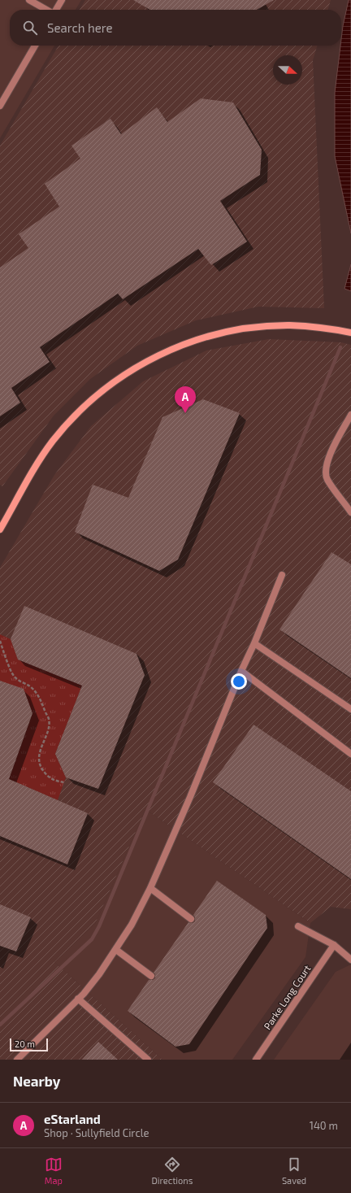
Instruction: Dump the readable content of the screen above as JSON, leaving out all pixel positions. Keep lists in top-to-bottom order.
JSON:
{
  "streets": {
    "street": ["Parke Long Court"]
  },
  "scale_bar": "20 m",
  "north": "right",
  "page": {
    "search": "Search here",
    "pins": "A",
    "scale": "20 m",
    "heading": "Nearby",
    "list": [
      {
        "mark": "A",
        "name": "eStarland",
        "note": "Shop · Sullyfield Circle",
        "value": "140 m"
      }
    ],
    "nav": ["Map", "Directions", "Saved"]
  }
}
